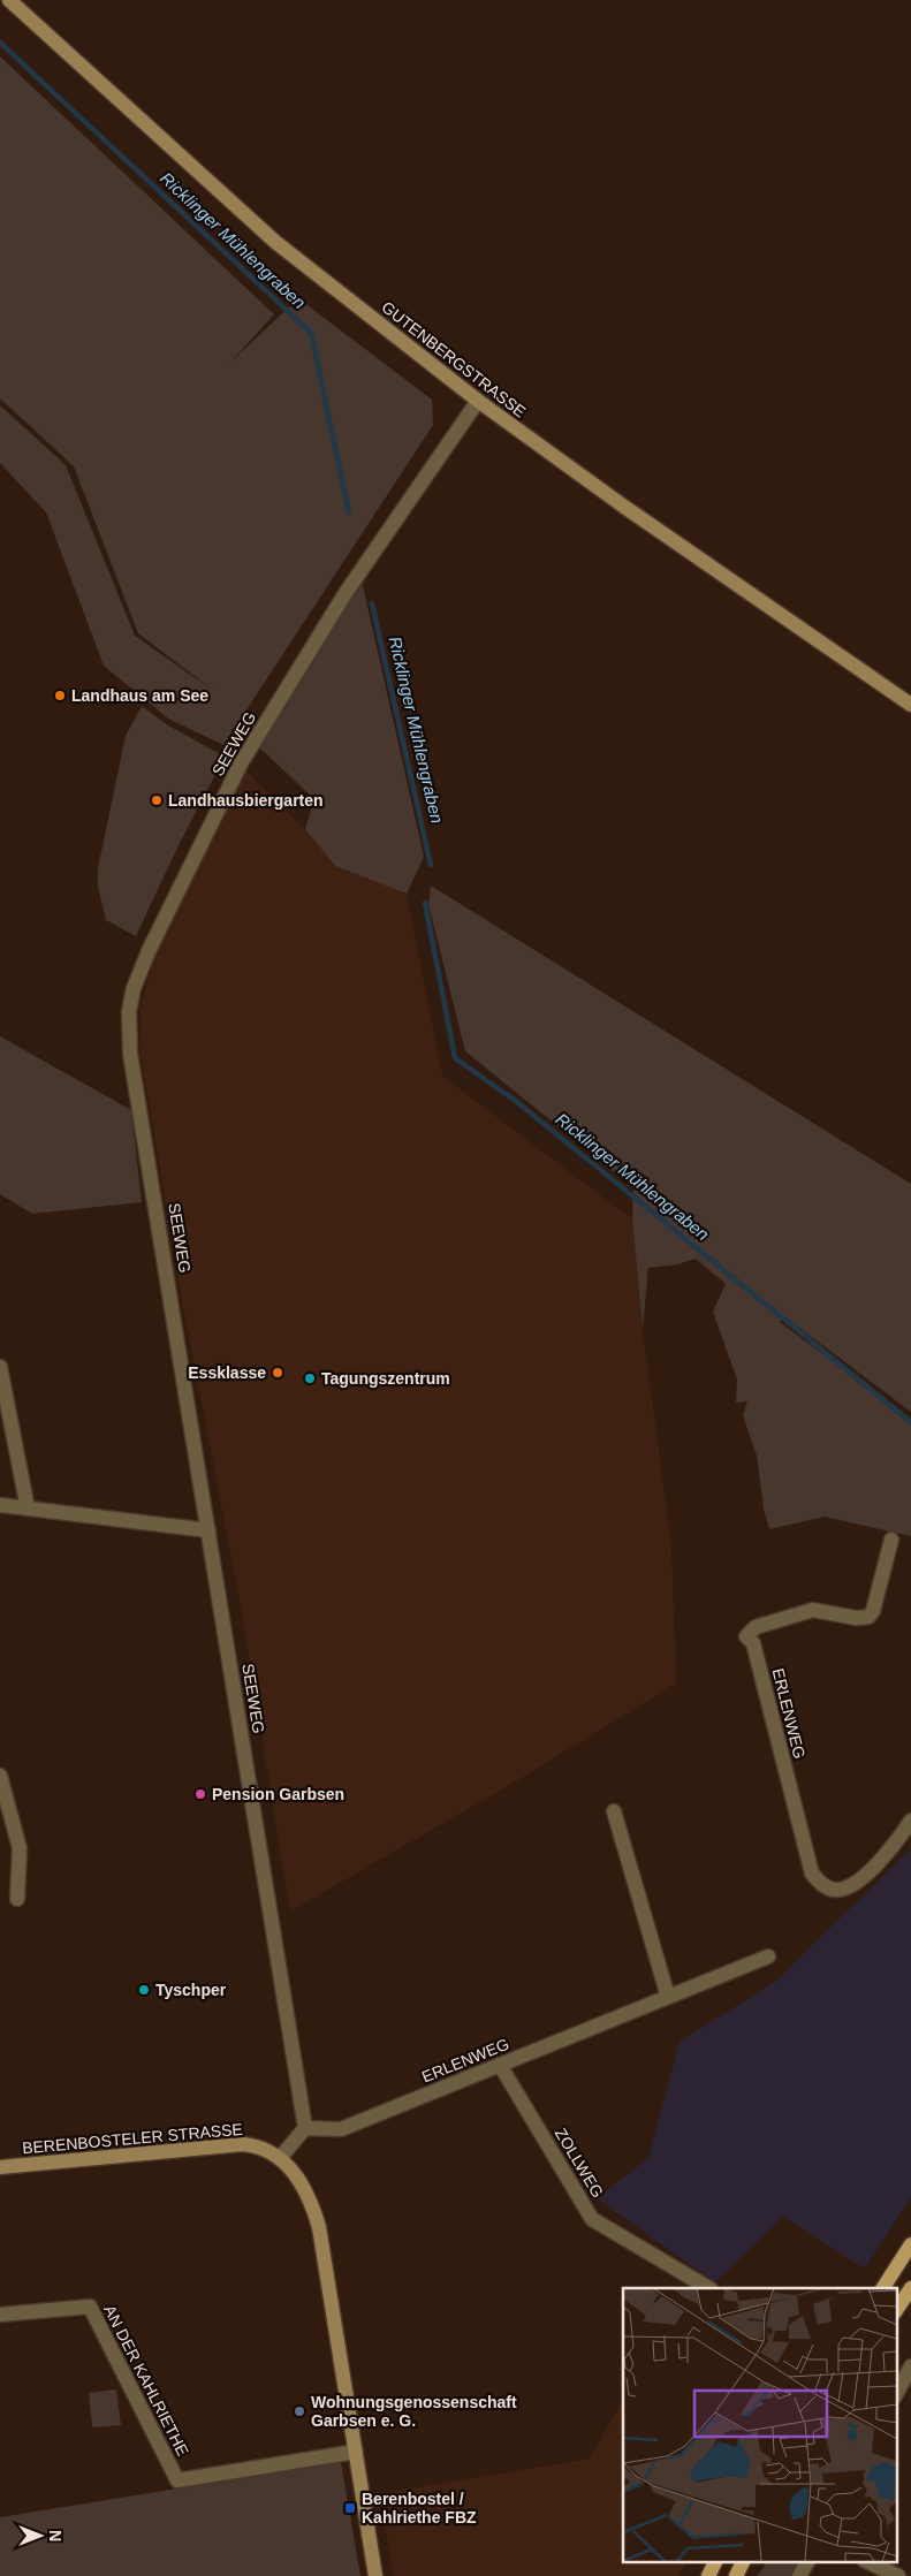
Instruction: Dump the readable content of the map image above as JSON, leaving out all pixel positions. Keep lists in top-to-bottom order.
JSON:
{
  "streets": {
    "main road": ["GUTENBERGSTRASSE", "BERENBOSTELER STRASSE"],
    "street": [
      "SEEWEG",
      "ERLENWEG",
      "ZOLLWEG",
      "AN DER KAHLRIETHE"
    ]
  },
  "crossings": [
    ["GUTENBERGSTRASSE", "SEEWEG"],
    ["SEEWEG", "ERLENWEG"],
    ["ERLENWEG", "ZOLLWEG"],
    ["BERENBOSTELER STRASSE", "AN DER KAHLRIETHE"]
  ],
  "water": ["Ricklinger Mühlengraben"],
  "places": {
    "other": [
      "Landhaus am See",
      "Landhausbiergarten",
      "Essklasse",
      "Tagungszentrum",
      "Pension Garbsen",
      "Tyschper",
      "Wohnungsgenossenschaft Garbsen e. G."
    ],
    "transit": ["Berenbostel / Kahlriethe FBZ"]
  },
  "north": "right"
}
